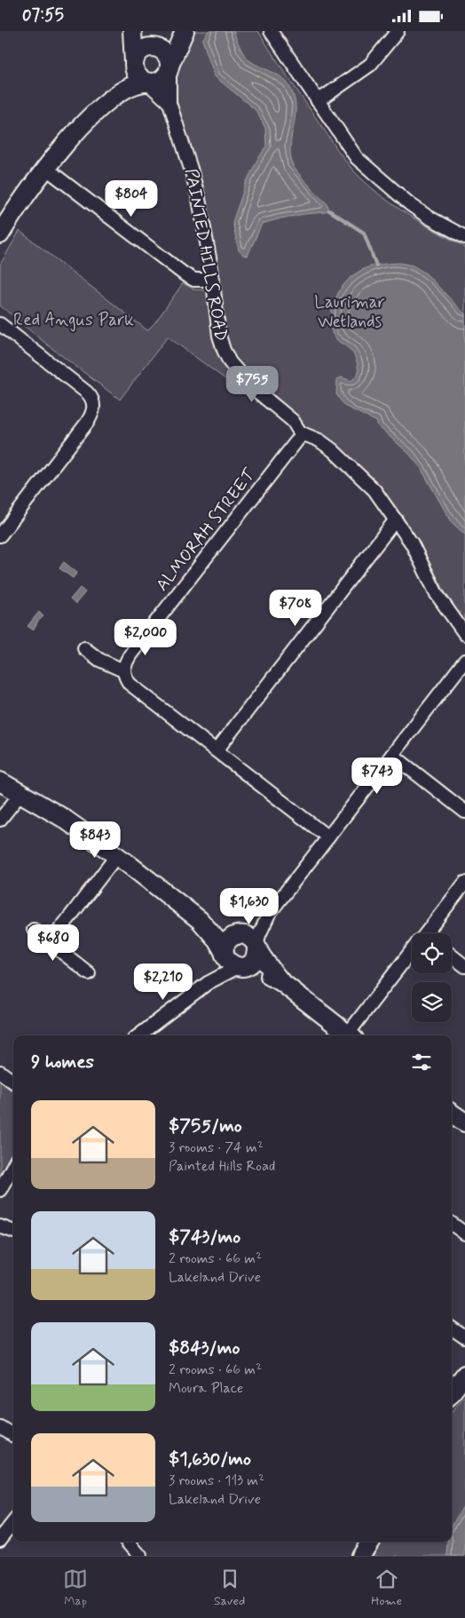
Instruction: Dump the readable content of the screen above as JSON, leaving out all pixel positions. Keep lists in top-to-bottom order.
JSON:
{
  "streets": {
    "street": ["PAINTED HILLS ROAD", "ALMORAH STREET"]
  },
  "crossings": [
    ["PAINTED HILLS ROAD", "ALMORAH STREET"]
  ],
  "parks": ["Laurimar Wetlands", "Red Angus Park"],
  "page": {
    "status": "07:55",
    "price": [
      "$804",
      "$755",
      "$708",
      "$2,000",
      "$743",
      "$843",
      "$1,630",
      "$680",
      "$2,210"
    ],
    "heading": "9 homes",
    "list": [
      {
        "name": "$755/mo",
        "note": "3 rooms · 74 m² · Painted Hills Road"
      },
      {
        "name": "$743/mo",
        "note": "2 rooms · 66 m² · Lakeland Drive"
      },
      {
        "name": "$843/mo",
        "note": "2 rooms · 66 m² · Moura Place"
      },
      {
        "name": "$1,630/mo",
        "note": "3 rooms · 113 m² · Lakeland Drive"
      }
    ],
    "tabs": ["Map", "Saved", "Home"]
  }
}
